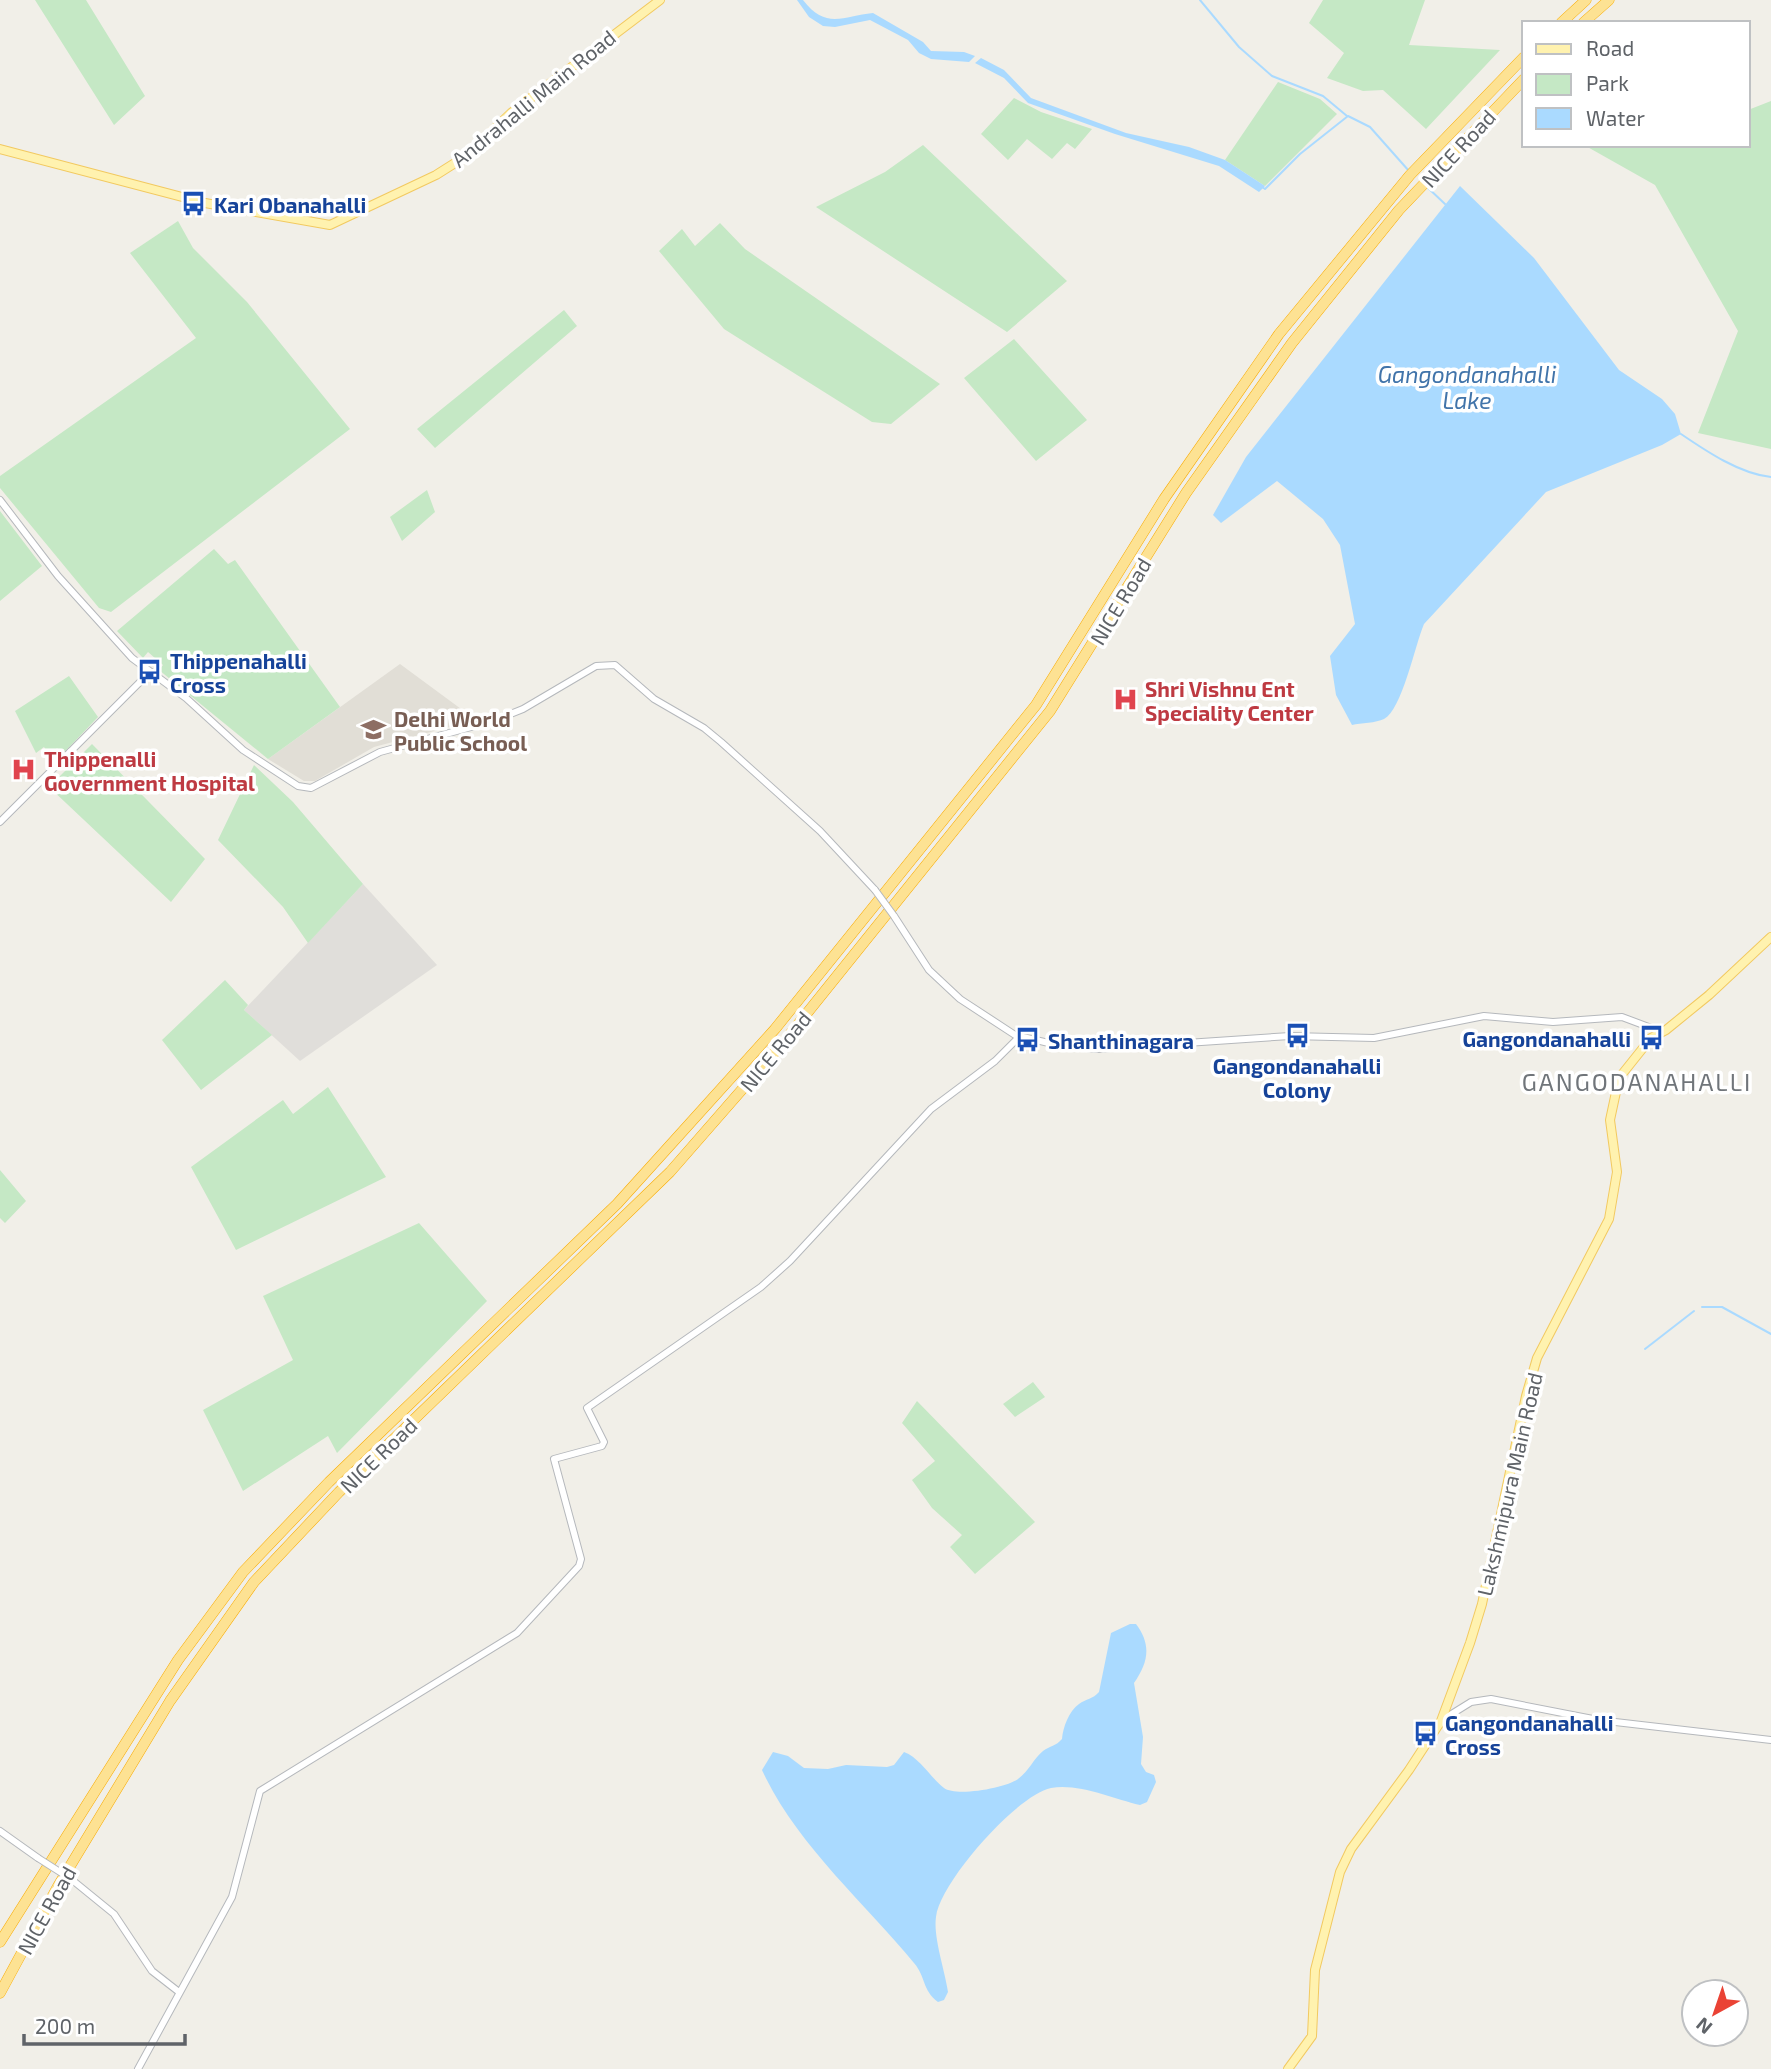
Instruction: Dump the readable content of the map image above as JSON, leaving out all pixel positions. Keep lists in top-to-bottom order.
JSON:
{
  "streets": {
    "highway": ["NICE Road"],
    "main road": ["Andrahalli Main Road", "Lakshmipura Main Road"]
  },
  "districts": ["GANGODANAHALLI"],
  "water": ["Gangondanahalli Lake"],
  "places": {
    "bus stop": [
      "Kari Obanahalli",
      "Thippenahalli Cross",
      "Gangondanahalli Colony",
      "Gangondanahalli",
      "Shanthinagara",
      "Gangondanahalli Cross"
    ],
    "hospital": ["Shri Vishnu Ent Speciality Center", "Thippenalli Government Hospital"],
    "school or university": ["Delhi World Public School"]
  },
  "legend": ["Road", "Park", "Water"],
  "scale_bar": "200 m",
  "north": "bottom left"
}
